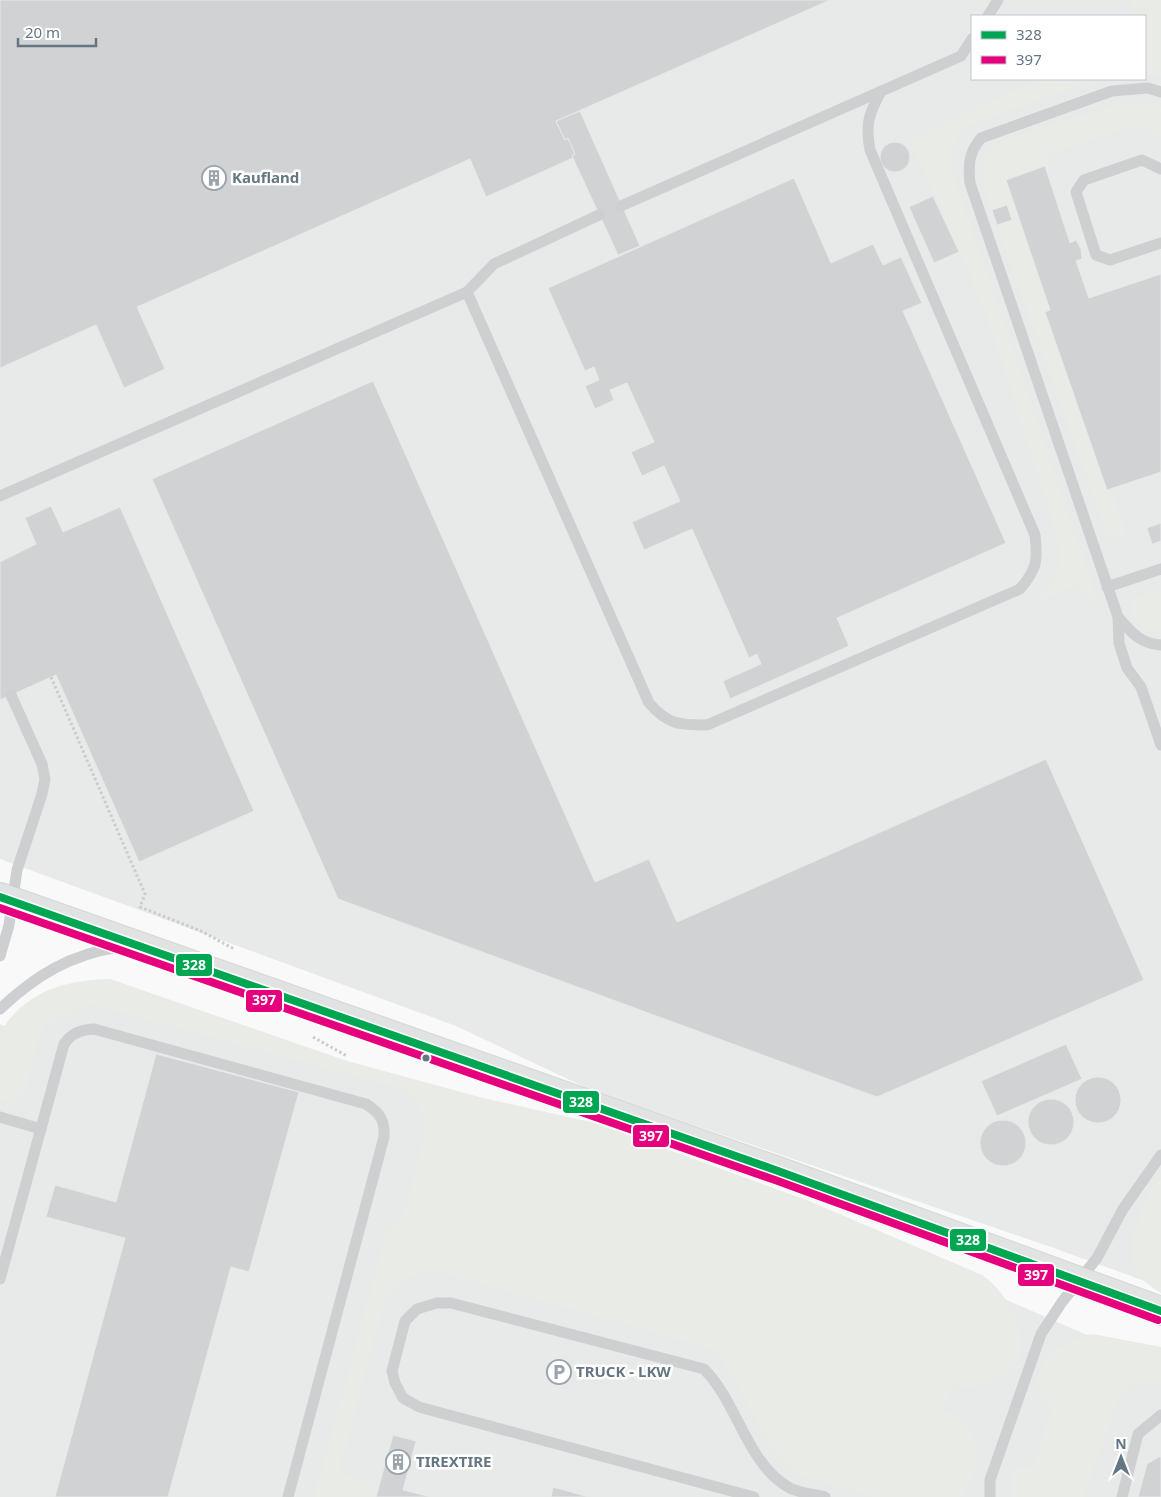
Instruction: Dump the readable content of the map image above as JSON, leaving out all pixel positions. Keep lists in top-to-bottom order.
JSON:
{
  "places": {
    "building": ["Kaufland", "TIREXTIRE"],
    "parking": ["TRUCK - LKW"]
  },
  "lines": ["transit line 328", "transit line 397"],
  "legend": ["328", "397"],
  "scale_bar": "20 m",
  "north": "top"
}
